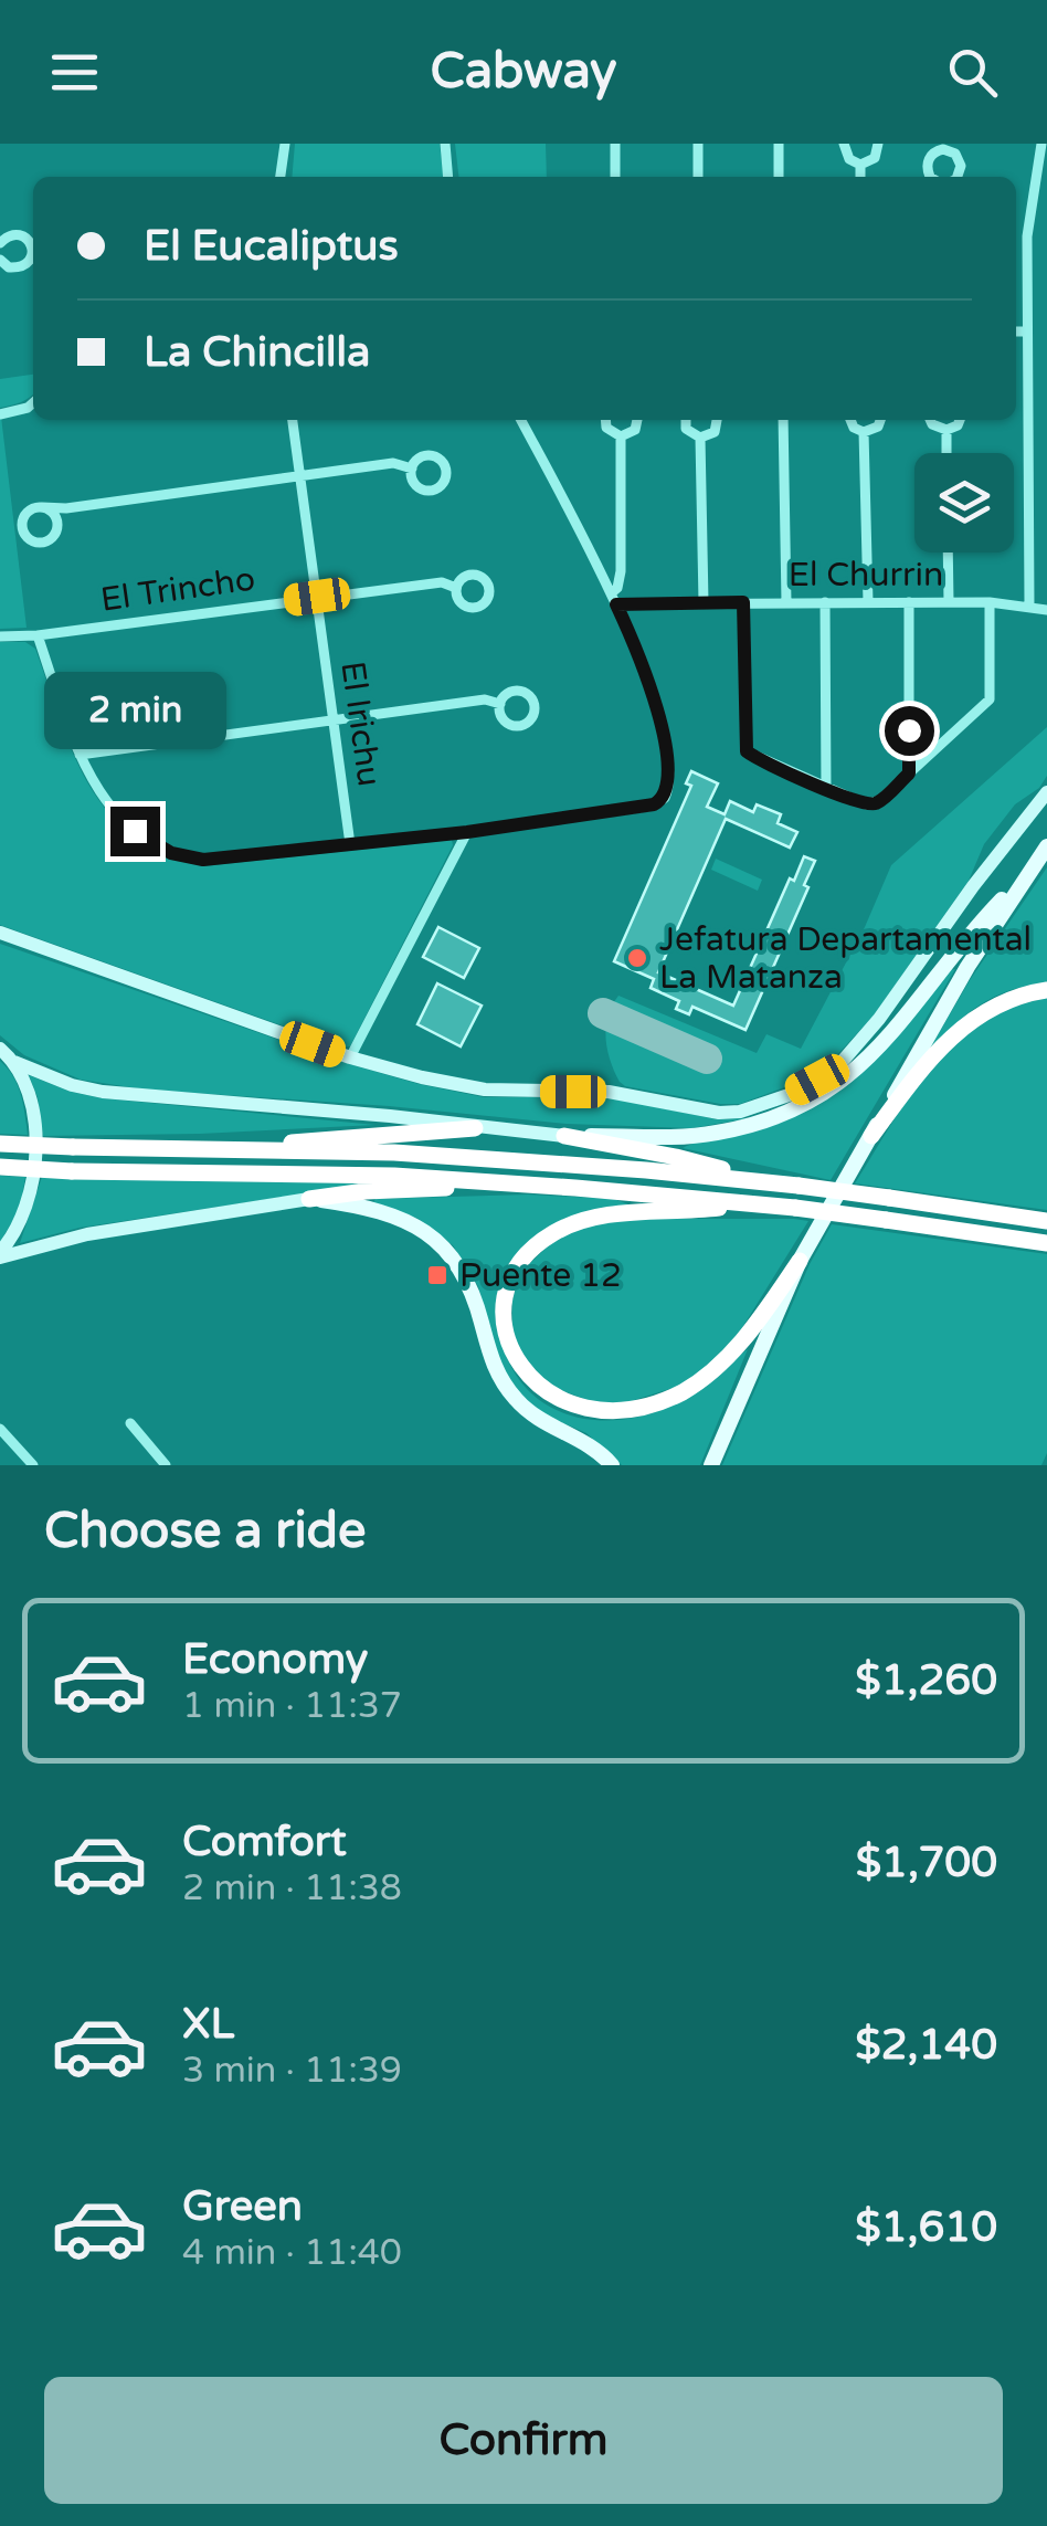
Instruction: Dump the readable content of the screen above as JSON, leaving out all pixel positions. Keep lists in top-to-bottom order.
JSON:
{
  "streets": {
    "street": ["El Churrin", "El Trincho", "El Irichu"]
  },
  "crossings": [
    ["El Trincho", "El Irichu"]
  ],
  "places": {
    "other": ["Jefatura Departamental La Matanza"],
    "transit": ["Puente 12"]
  },
  "page": {
    "header": "Cabway",
    "banner": ["El Eucaliptus", "La Chincilla"],
    "bubble": "2 min",
    "heading": "Choose a ride",
    "list": [
      {
        "name": "Economy",
        "note": "1 min · 11:37",
        "value": "$1,260"
      },
      {
        "name": "Comfort",
        "note": "2 min · 11:38",
        "value": "$1,700"
      },
      {
        "name": "XL",
        "note": "3 min · 11:39",
        "value": "$2,140"
      },
      {
        "name": "Green",
        "note": "4 min · 11:40",
        "value": "$1,610"
      }
    ],
    "buttons": "Confirm"
  }
}
